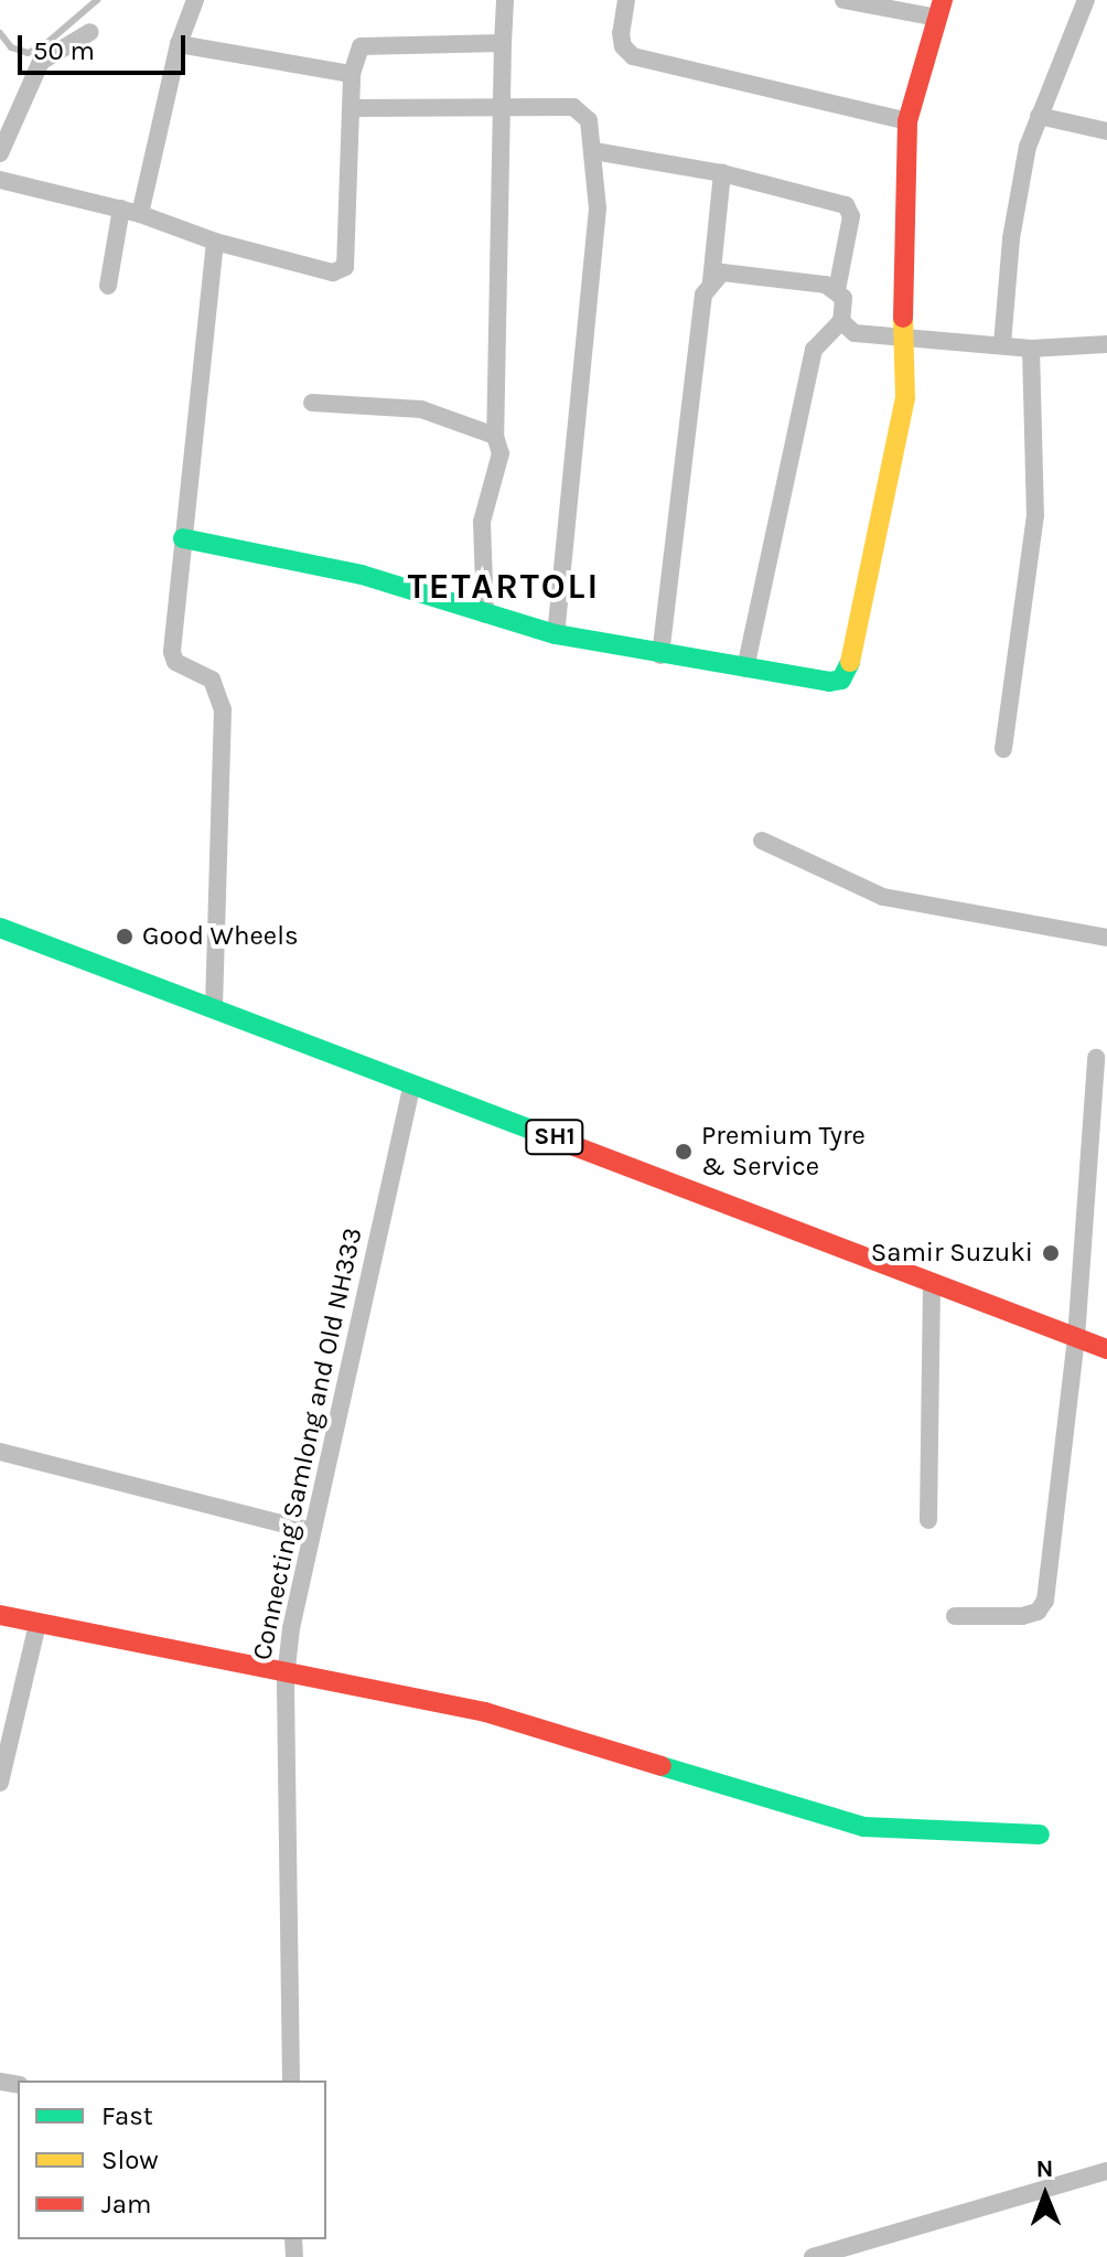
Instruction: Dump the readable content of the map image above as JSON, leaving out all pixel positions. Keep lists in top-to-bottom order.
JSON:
{
  "streets": {
    "street": ["SH1", "Connecting Samlong and Old NH333"]
  },
  "crossings": [
    ["SH1", "Connecting Samlong and Old NH333"]
  ],
  "districts": ["TETARTOLI"],
  "places": ["Good Wheels", "Premium Tyre & Service", "Samir Suzuki"],
  "legend": ["Fast", "Slow", "Jam"],
  "scale_bar": "50 m",
  "north": "top"
}
